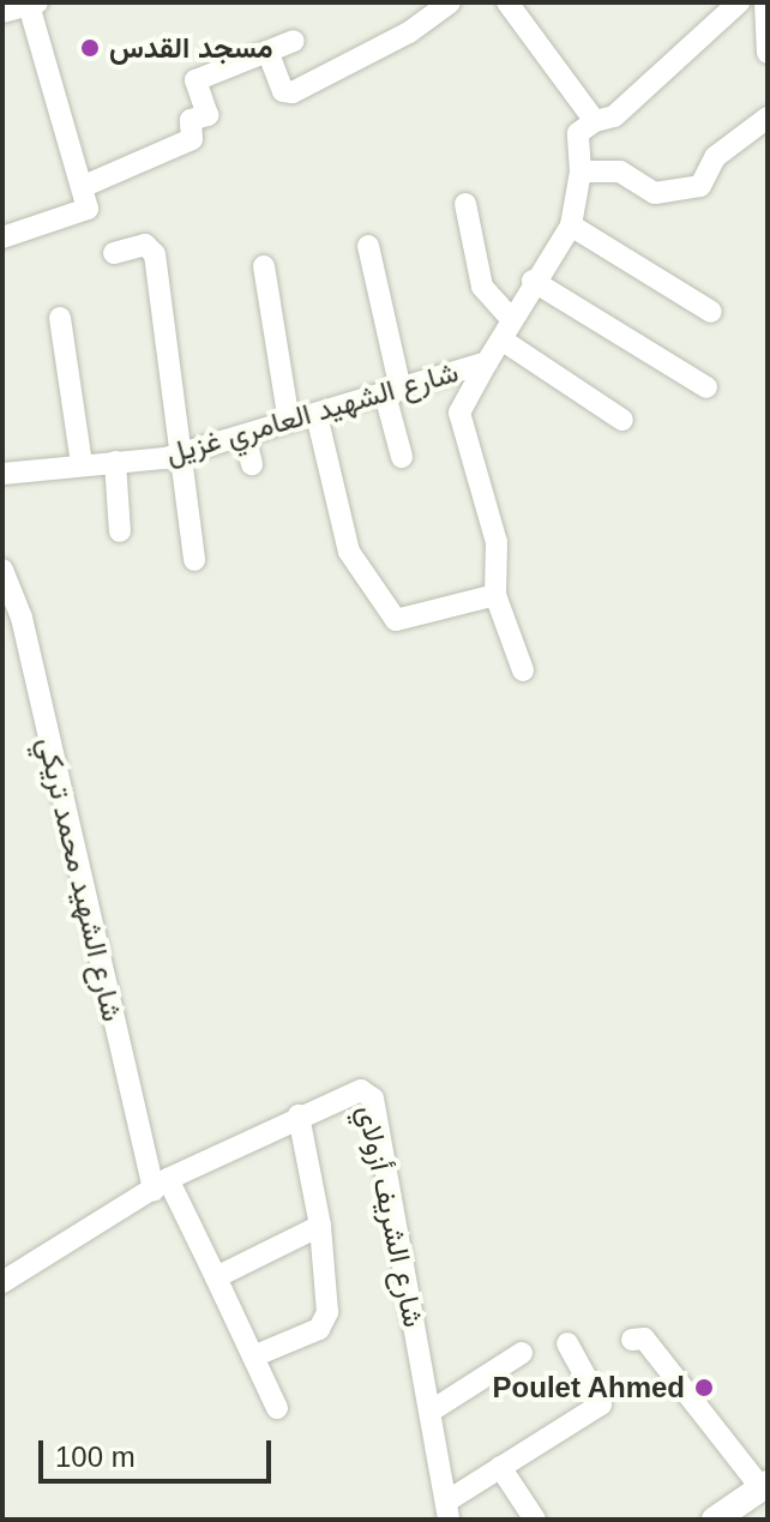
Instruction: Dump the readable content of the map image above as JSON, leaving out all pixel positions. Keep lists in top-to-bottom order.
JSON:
{
  "streets": {
    "street": ["شارع الشهيد العامري غزيل", "شارع الشهيد محمد تريكي", "شارع الشريف أزولاي"]
  },
  "crossings": [
    ["شارع الشهيد محمد تريكي", "شارع الشريف أزولاي"]
  ],
  "places": ["مسجد القدس", "Poulet Ahmed"],
  "scale_bar": "100 m"
}
